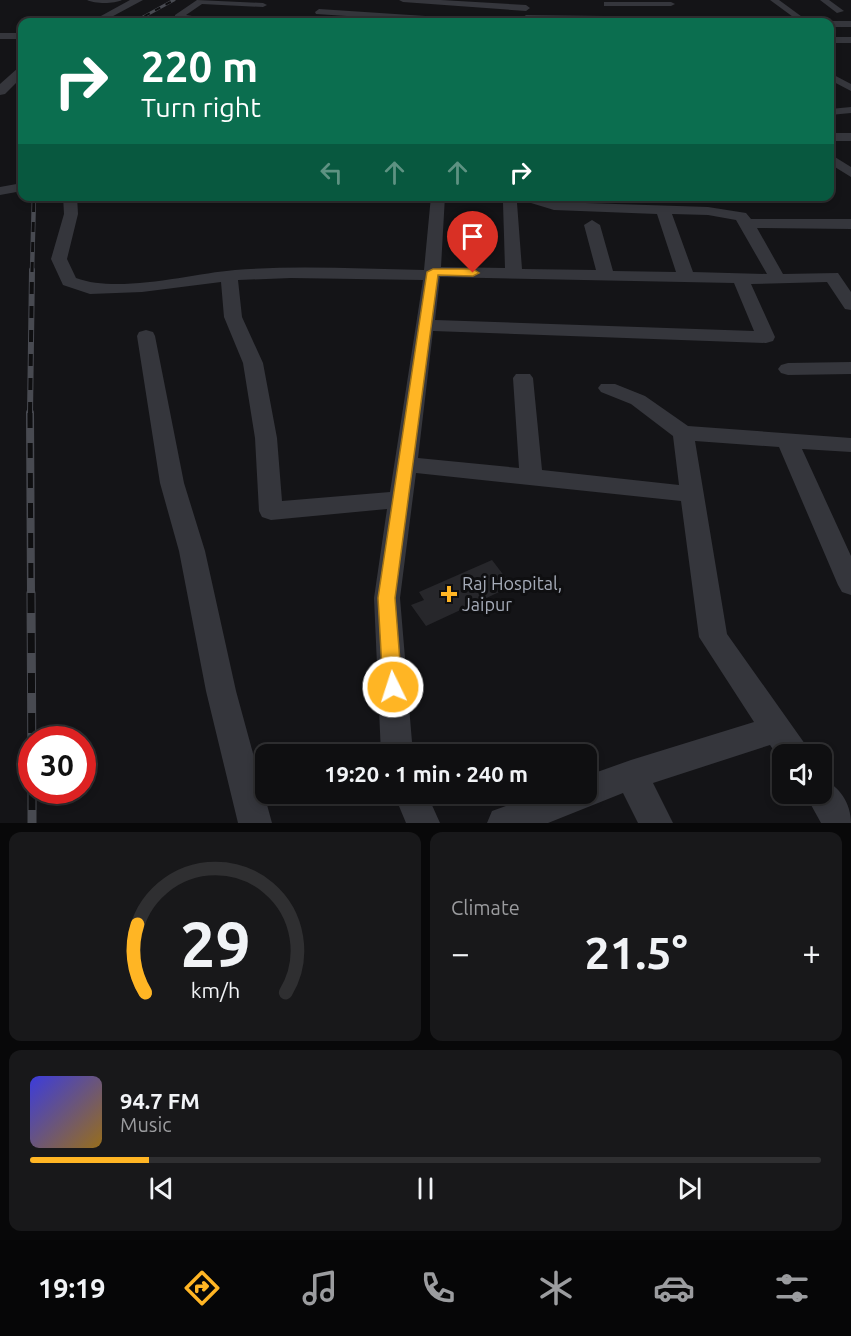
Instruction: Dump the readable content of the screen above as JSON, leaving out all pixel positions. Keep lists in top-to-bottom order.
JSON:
{
  "places": {
    "health": ["Raj Hospital, Jaipur"]
  },
  "page": {
    "turn": ["220 m", "Turn right"],
    "limit": "30",
    "trip": "19:20 · 1 min · 240 m",
    "tile": "Climate",
    "heat": ["−", "21.5°", "+"],
    "song": ["94.7 FM", "Music"],
    "tabs": "19:19",
    "gauge": ["29", "km/h"]
  }
}
